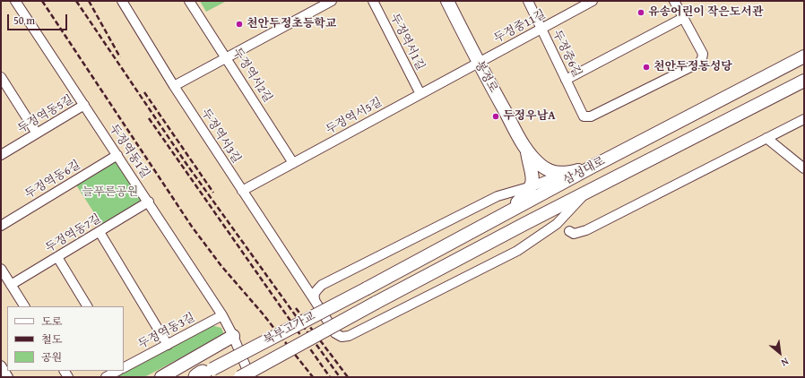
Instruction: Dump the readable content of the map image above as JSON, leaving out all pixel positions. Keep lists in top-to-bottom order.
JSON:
{
  "streets": {
    "main road": ["봉정로", "삼성대로", "북부고가교"],
    "street": [
      "두정중11길",
      "두정역서1길",
      "두정중6길",
      "두정역서2길",
      "두정역동5길",
      "두정역서5길",
      "두정역서3길",
      "두정역동1길",
      "두정역동6길",
      "두정역동7길",
      "두정역동3길"
    ]
  },
  "crossings": [
    ["두정중11길", "두정중6길"],
    ["두정중11길", "봉정로"],
    ["두정중11길", "두정역서5길"],
    ["두정역서1길", "두정역서5길"],
    ["두정역서2길", "두정역서5길"],
    ["봉정로", "두정역서5길"],
    ["두정역동5길", "두정역동1길"],
    ["두정역서5길", "두정역서3길"],
    ["두정역서3길", "삼성대로"],
    ["두정역동1길", "두정역동6길"],
    ["두정역동1길", "두정역동7길"],
    ["두정역동1길", "두정역동3길"],
    ["삼성대로", "북부고가교"]
  ],
  "parks": ["늘푸른공원"],
  "places": [
    "유송어린이 작은도서관",
    "천안두정초등학교",
    "천안두정동성당",
    "두정우남A"
  ],
  "legend": ["도로", "철도", "공원"],
  "scale_bar": "50 m",
  "north": "bottom right"
}
